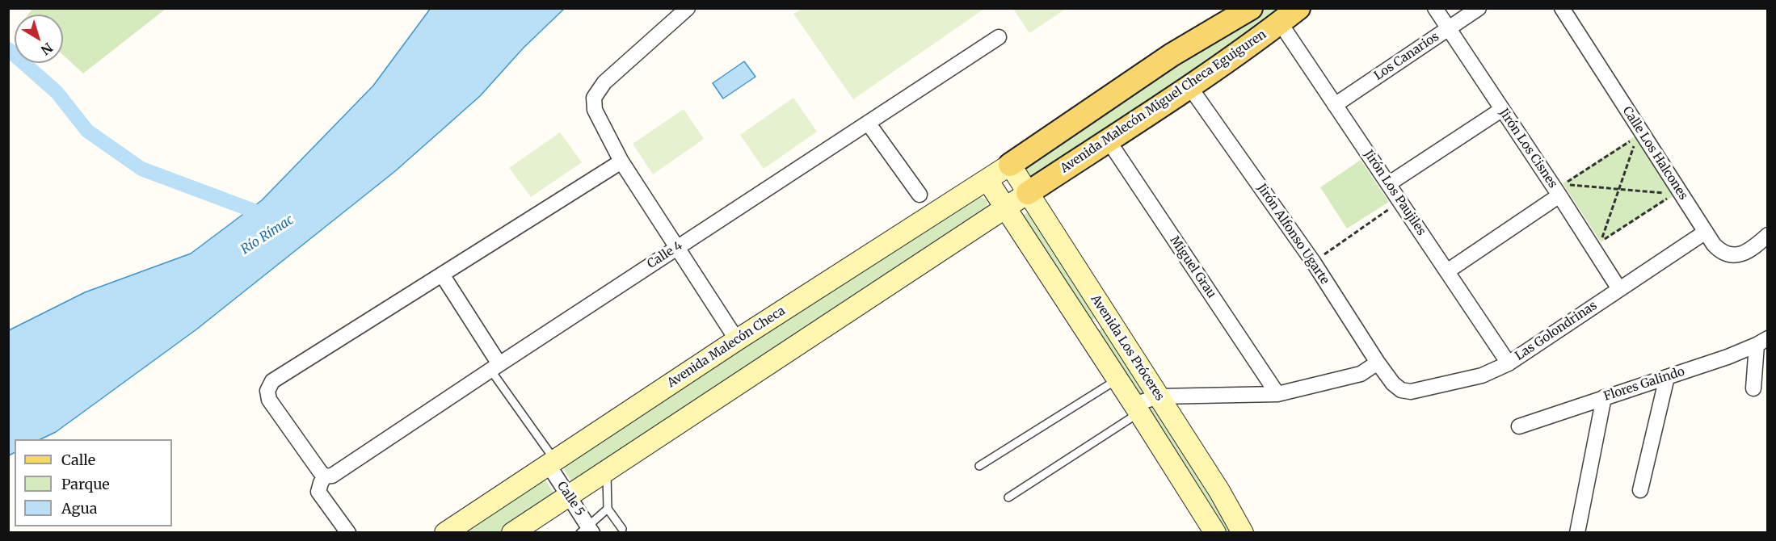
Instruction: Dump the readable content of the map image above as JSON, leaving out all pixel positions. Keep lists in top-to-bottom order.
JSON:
{
  "streets": {
    "main road": ["Avenida Malecón Miguel Checa Eguiguren", "Avenida Malecón Checa", "Avenida Los Próceres"],
    "street": [
      "Los Canarios",
      "Jirón Los Cisnes",
      "Calle Los Halcones",
      "Jirón Los Paujiles",
      "Jirón Alfonso Ugarte",
      "Calle 4",
      "Miguel Grau",
      "Las Golondrinas",
      "Flores Galindo",
      "Calle 5"
    ]
  },
  "crossings": [
    ["Los Canarios", "Jirón Los Cisnes"],
    ["Los Canarios", "Jirón Los Paujiles"],
    ["Avenida Malecón Miguel Checa Eguiguren", "Jirón Los Paujiles"],
    ["Avenida Malecón Miguel Checa Eguiguren", "Jirón Alfonso Ugarte"],
    ["Avenida Malecón Miguel Checa Eguiguren", "Miguel Grau"],
    ["Avenida Malecón Miguel Checa Eguiguren", "Avenida Los Próceres"],
    ["Jirón Los Cisnes", "Las Golondrinas"],
    ["Calle Los Halcones", "Las Golondrinas"],
    ["Jirón Los Paujiles", "Las Golondrinas"],
    ["Jirón Alfonso Ugarte", "Las Golondrinas"],
    ["Avenida Malecón Checa", "Avenida Los Próceres"],
    ["Avenida Malecón Checa", "Calle 5"]
  ],
  "water": ["Río Rímac"],
  "legend": ["Calle", "Parque", "Agua"],
  "north": "bottom right"
}
